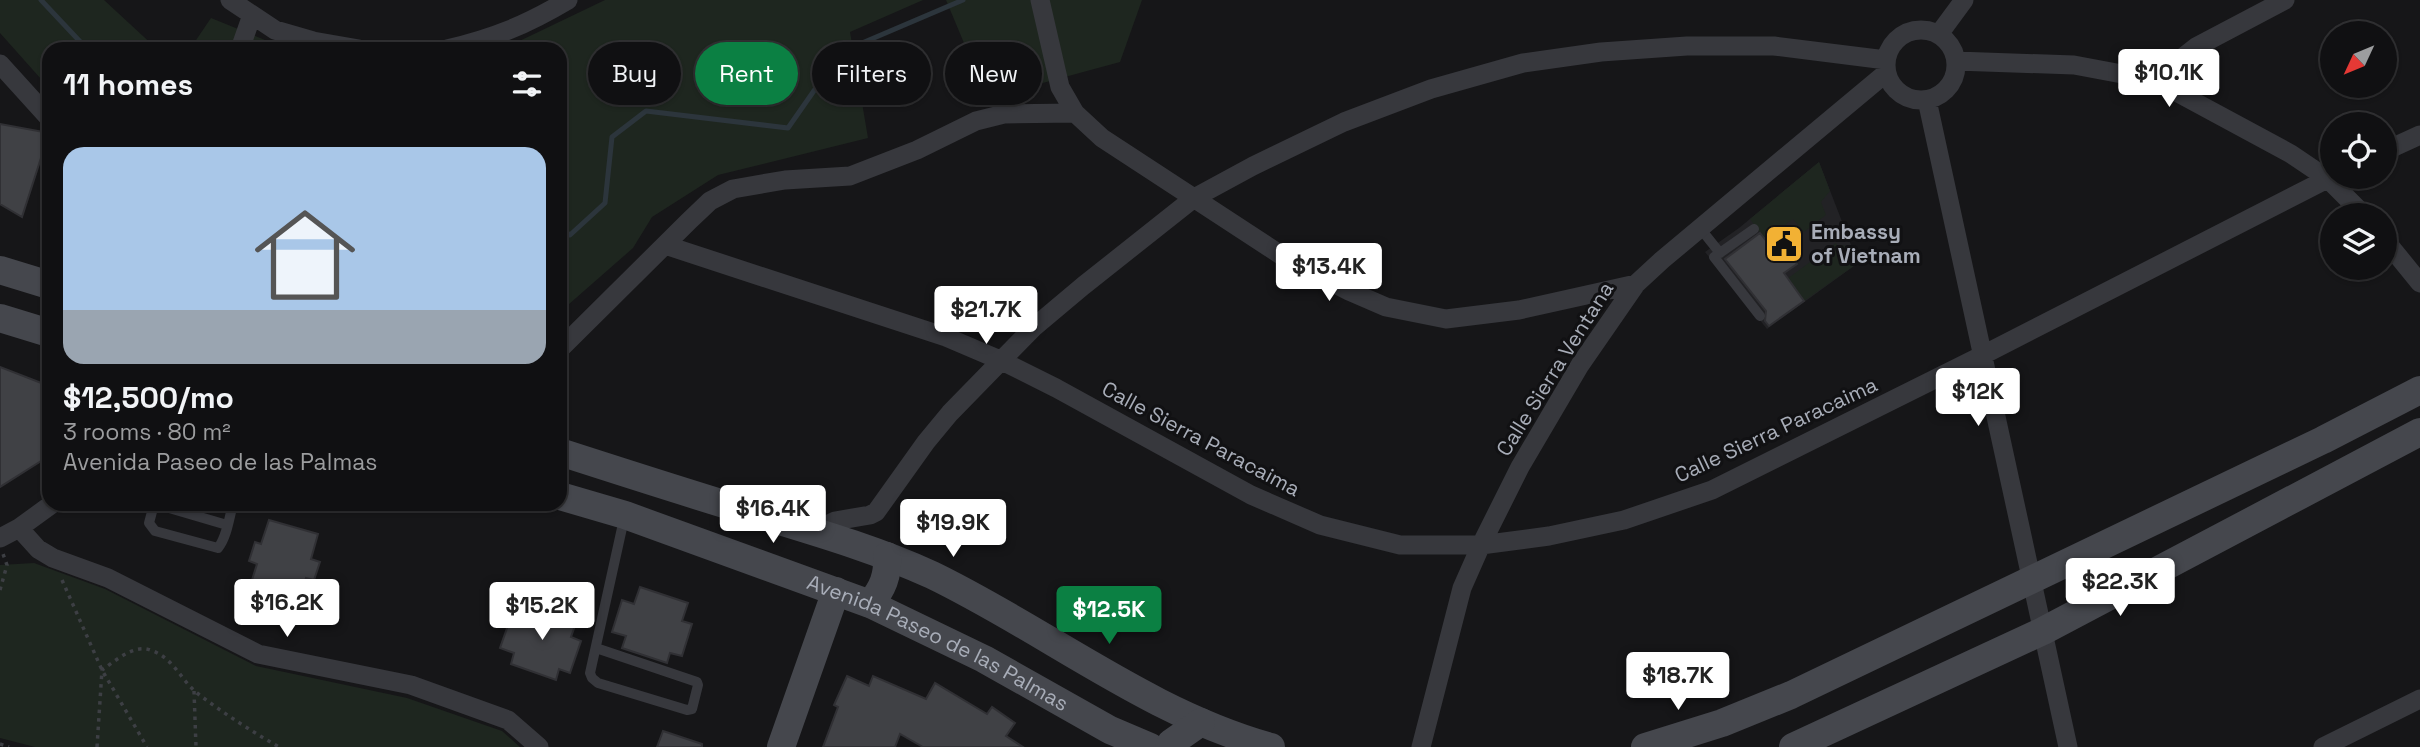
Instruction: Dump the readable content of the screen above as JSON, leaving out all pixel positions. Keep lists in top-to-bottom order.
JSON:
{
  "streets": {
    "main road": ["Avenida Paseo de las Palmas"],
    "street": ["Calle Sierra Ventana", "Calle Sierra Paracaima"]
  },
  "crossings": [
    ["Calle Sierra Ventana", "Calle Sierra Paracaima"]
  ],
  "places": {
    "public building": ["Embassy of Vietnam"]
  },
  "north": "bottom left",
  "page": {
    "chip": [
      "Buy",
      "Rent",
      "Filters",
      "New"
    ],
    "heading": "11 homes",
    "price": [
      "$10.1K",
      "$13.4K",
      "$21.7K",
      "$12K",
      "$16.4K",
      "$19.9K",
      "$22.3K",
      "$16.2K",
      "$15.2K",
      "$12.5K",
      "$18.7K"
    ],
    "list": [
      {
        "name": "$12,500/mo",
        "note": "3 rooms · 80 m² · Avenida Paseo de las Palmas"
      }
    ]
  }
}
